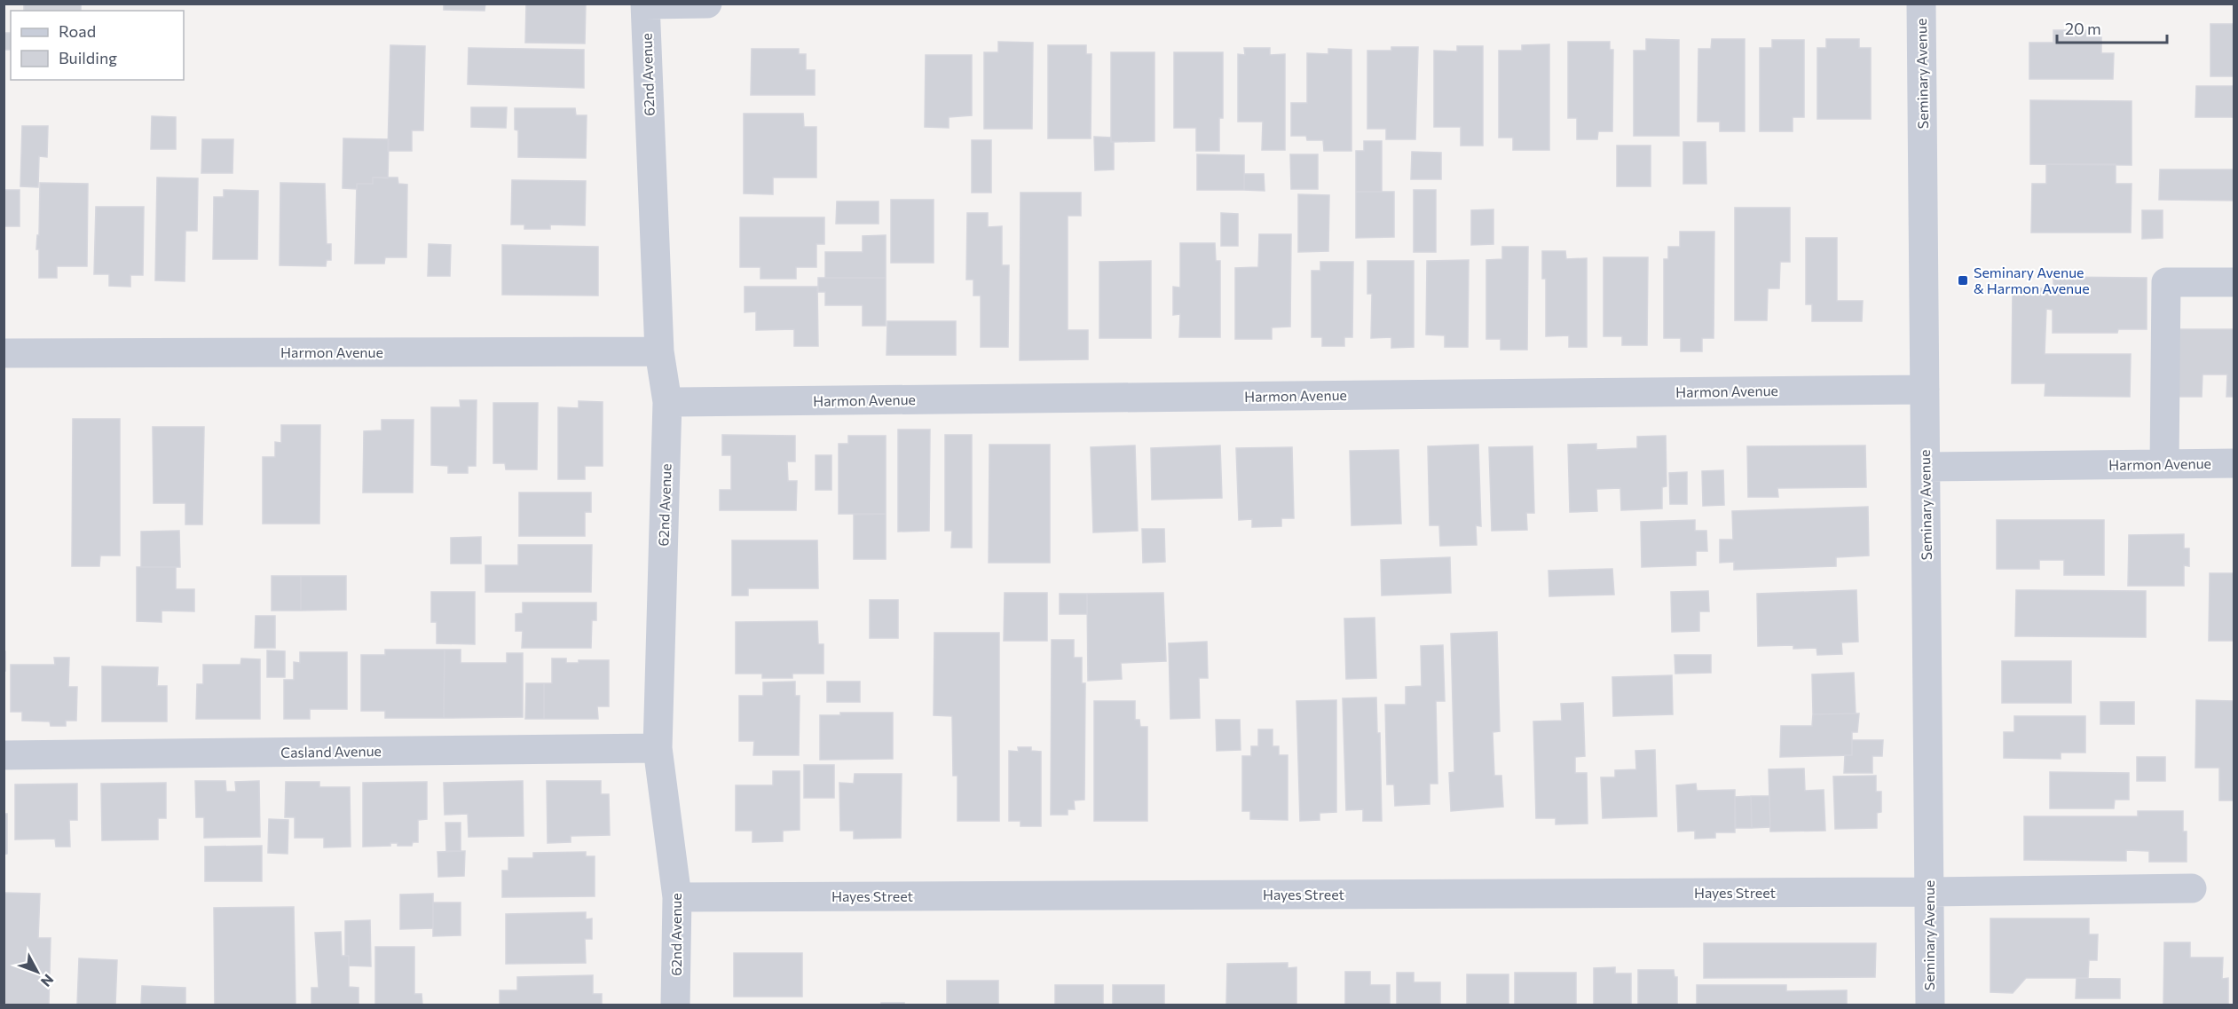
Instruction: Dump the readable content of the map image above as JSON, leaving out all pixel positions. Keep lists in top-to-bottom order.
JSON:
{
  "streets": {
    "street": [
      "Seminary Avenue",
      "62nd Avenue",
      "Harmon Avenue",
      "Casland Avenue",
      "Hayes Street"
    ]
  },
  "crossings": [
    ["Seminary Avenue", "Harmon Avenue"],
    ["Seminary Avenue", "Hayes Street"],
    ["62nd Avenue", "Harmon Avenue"],
    ["62nd Avenue", "Casland Avenue"],
    ["62nd Avenue", "Hayes Street"]
  ],
  "places": {
    "transit": ["Seminary Avenue & Harmon Avenue"]
  },
  "legend": ["Road", "Building"],
  "scale_bar": "20 m",
  "north": "bottom right"
}
